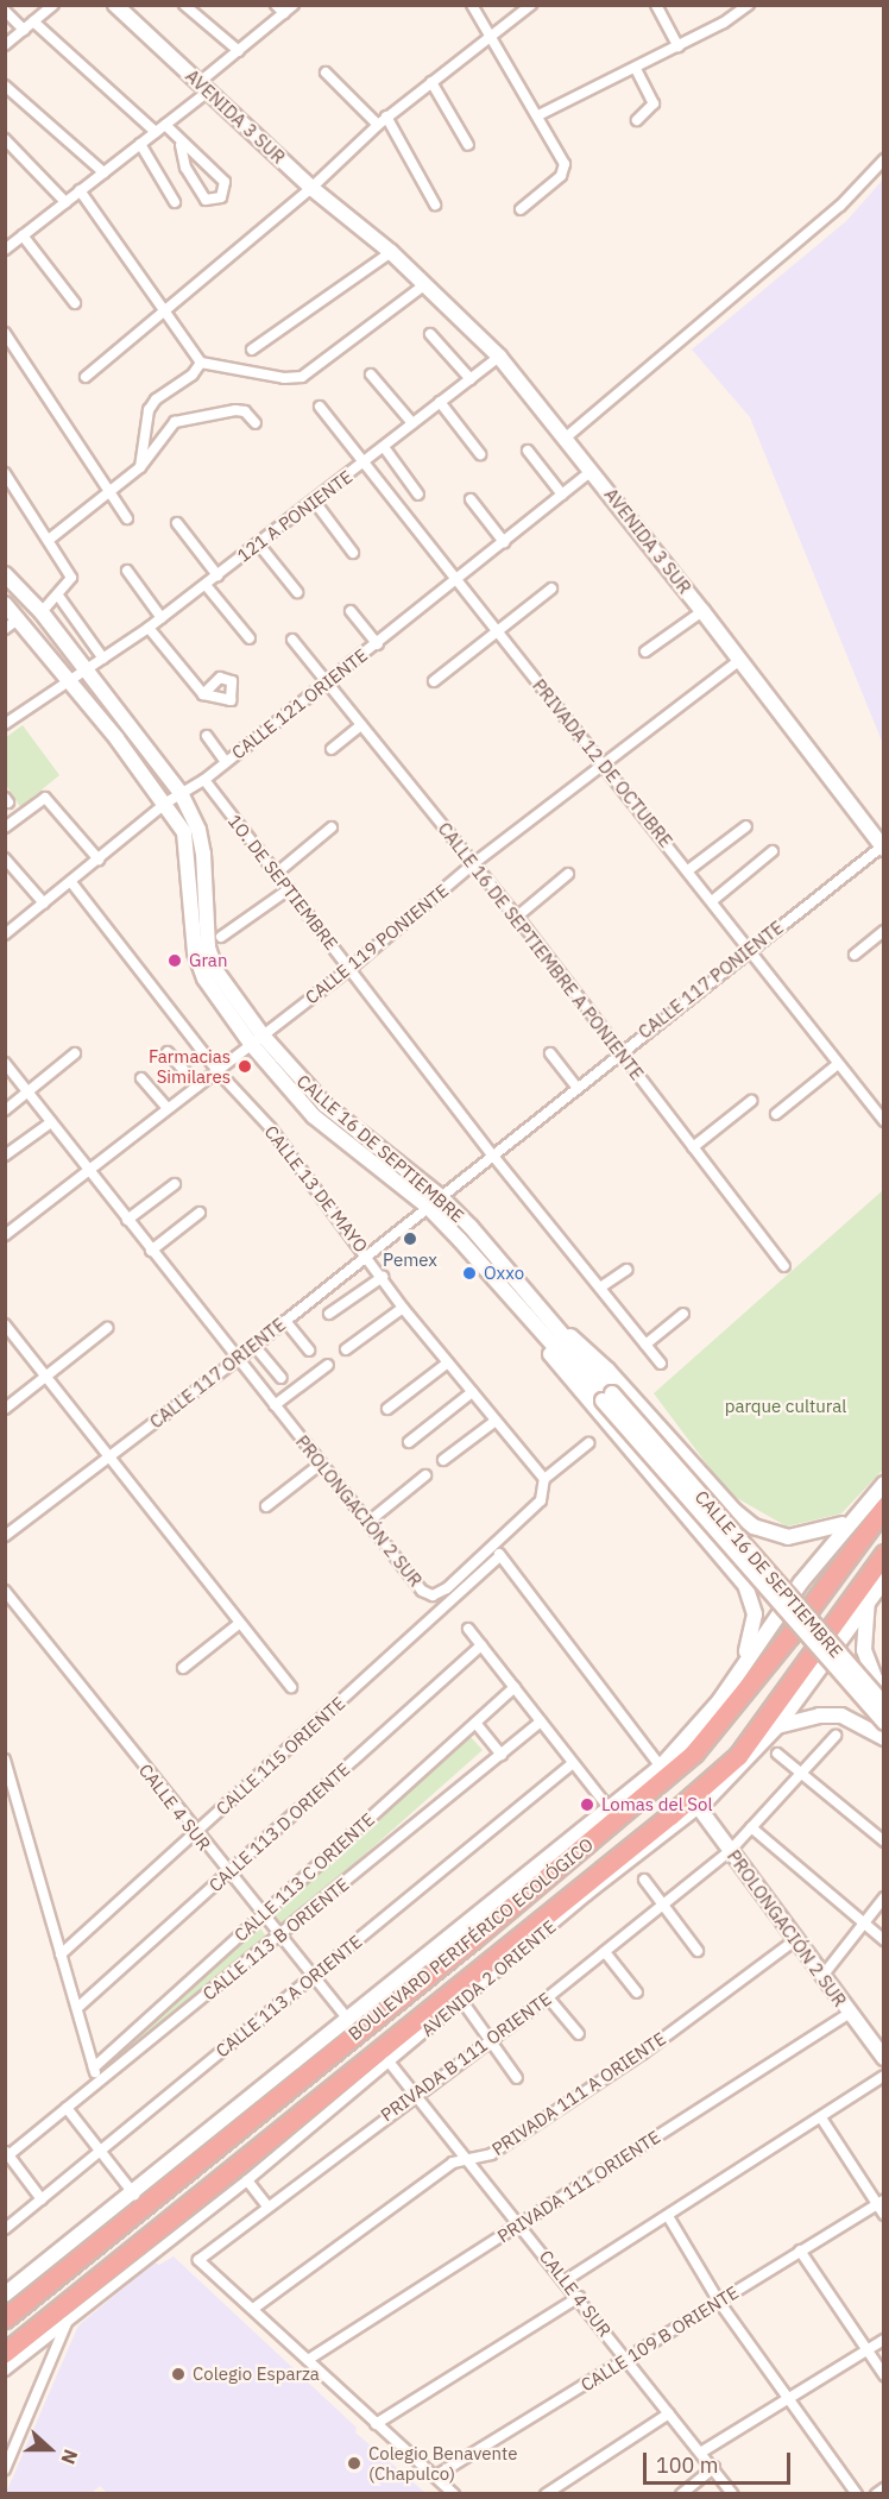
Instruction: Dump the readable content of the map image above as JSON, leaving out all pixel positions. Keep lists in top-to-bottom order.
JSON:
{
  "streets": {
    "highway": ["BOULEVARD PERIFÉRICO ECOLÓGICO"],
    "main road": [
      "AVENIDA 3 SUR",
      "CALLE 16 DE SEPTIEMBRE",
      "PROLONGACIÓN 2 SUR",
      "AVENIDA 2 ORIENTE"
    ],
    "street": [
      "121 A PONIENTE",
      "CALLE 121 ORIENTE",
      "PRIVADA 12 DE OCTUBRE",
      "1O. DE SEPTIEMBRE",
      "CALLE 119 PONIENTE",
      "CALLE 16 DE SEPTIEMBRE A PONIENTE",
      "CALLE 117 PONIENTE",
      "CALLE 13 DE MAYO",
      "CALLE 117 ORIENTE",
      "CALLE 115 ORIENTE",
      "CALLE 4 SUR",
      "CALLE 113 D ORIENTE",
      "CALLE 113 C ORIENTE",
      "CALLE 113 B ORIENTE",
      "CALLE 113 A ORIENTE",
      "PRIVADA B 111 ORIENTE",
      "PRIVADA 111 A ORIENTE",
      "PRIVADA 111 ORIENTE",
      "CALLE 109 B ORIENTE"
    ]
  },
  "crossings": [
    ["AVENIDA 3 SUR", "121 A PONIENTE"],
    ["AVENIDA 3 SUR", "CALLE 121 ORIENTE"],
    ["AVENIDA 3 SUR", "CALLE 119 PONIENTE"],
    ["AVENIDA 3 SUR", "CALLE 117 PONIENTE"],
    ["121 A PONIENTE", "PRIVADA 12 DE OCTUBRE"],
    ["121 A PONIENTE", "CALLE 16 DE SEPTIEMBRE"],
    ["CALLE 121 ORIENTE", "PRIVADA 12 DE OCTUBRE"],
    ["CALLE 121 ORIENTE", "1O. DE SEPTIEMBRE"],
    ["CALLE 121 ORIENTE", "CALLE 16 DE SEPTIEMBRE A PONIENTE"],
    ["CALLE 121 ORIENTE", "CALLE 16 DE SEPTIEMBRE"],
    ["CALLE 121 ORIENTE", "CALLE 13 DE MAYO"],
    ["PRIVADA 12 DE OCTUBRE", "CALLE 119 PONIENTE"],
    ["PRIVADA 12 DE OCTUBRE", "CALLE 117 PONIENTE"],
    ["1O. DE SEPTIEMBRE", "CALLE 119 PONIENTE"],
    ["1O. DE SEPTIEMBRE", "CALLE 117 PONIENTE"],
    ["CALLE 119 PONIENTE", "CALLE 16 DE SEPTIEMBRE A PONIENTE"],
    ["CALLE 119 PONIENTE", "CALLE 16 DE SEPTIEMBRE"],
    ["CALLE 119 PONIENTE", "CALLE 13 DE MAYO"],
    ["CALLE 119 PONIENTE", "PROLONGACIÓN 2 SUR"],
    ["CALLE 16 DE SEPTIEMBRE A PONIENTE", "CALLE 117 PONIENTE"],
    ["CALLE 117 PONIENTE", "CALLE 16 DE SEPTIEMBRE"],
    ["CALLE 117 PONIENTE", "CALLE 117 ORIENTE"],
    ["CALLE 16 DE SEPTIEMBRE", "CALLE 117 ORIENTE"],
    ["CALLE 16 DE SEPTIEMBRE", "BOULEVARD PERIFÉRICO ECOLÓGICO"],
    ["CALLE 13 DE MAYO", "CALLE 117 ORIENTE"],
    ["CALLE 13 DE MAYO", "CALLE 115 ORIENTE"],
    ["CALLE 117 ORIENTE", "PROLONGACIÓN 2 SUR"],
    ["PROLONGACIÓN 2 SUR", "CALLE 115 ORIENTE"],
    ["PROLONGACIÓN 2 SUR", "BOULEVARD PERIFÉRICO ECOLÓGICO"],
    ["PROLONGACIÓN 2 SUR", "AVENIDA 2 ORIENTE"],
    ["PROLONGACIÓN 2 SUR", "PRIVADA B 111 ORIENTE"],
    ["PROLONGACIÓN 2 SUR", "PRIVADA 111 A ORIENTE"],
    ["PROLONGACIÓN 2 SUR", "PRIVADA 111 ORIENTE"],
    ["CALLE 115 ORIENTE", "CALLE 4 SUR"],
    ["CALLE 4 SUR", "CALLE 113 D ORIENTE"],
    ["CALLE 4 SUR", "CALLE 113 C ORIENTE"],
    ["CALLE 4 SUR", "CALLE 113 B ORIENTE"],
    ["CALLE 4 SUR", "AVENIDA 2 ORIENTE"],
    ["CALLE 4 SUR", "CALLE 113 A ORIENTE"],
    ["CALLE 4 SUR", "PRIVADA B 111 ORIENTE"],
    ["CALLE 4 SUR", "PRIVADA 111 A ORIENTE"],
    ["CALLE 4 SUR", "PRIVADA 111 ORIENTE"],
    ["CALLE 4 SUR", "CALLE 109 B ORIENTE"],
    ["BOULEVARD PERIFÉRICO ECOLÓGICO", "AVENIDA 2 ORIENTE"],
    ["PRIVADA B 111 ORIENTE", "PRIVADA 111 A ORIENTE"]
  ],
  "parks": ["parque cultural"],
  "places": [
    "Gran",
    "Farmacias Similares",
    "Pemex",
    "Oxxo",
    "Lomas del Sol",
    "Colegio Esparza",
    "Colegio Benavente (Chapulco)"
  ],
  "scale_bar": "100 m",
  "north": "right"
}
